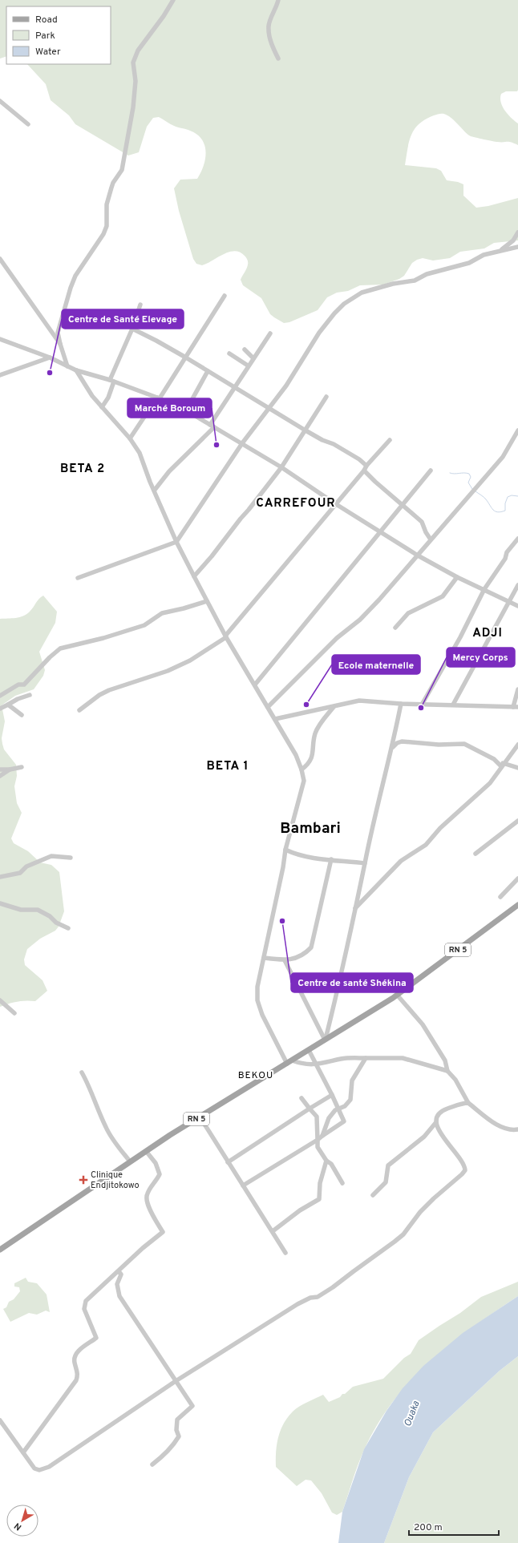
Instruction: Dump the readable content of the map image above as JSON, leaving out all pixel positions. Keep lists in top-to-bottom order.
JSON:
{
  "streets": {
    "main road": ["RN 5"]
  },
  "districts": [
    "BETA 2",
    "CARREFOUR",
    "ADJI",
    "BETA 1",
    "Bambari",
    "BEKOU"
  ],
  "water": ["Ouaka"],
  "places": {
    "other": [
      "Centre de Santé Elevage",
      "Marché Boroum",
      "Ecole maternelle",
      "Mercy Corps",
      "Centre de santé Shékina"
    ],
    "health": ["Clinique Endjitokowo"]
  },
  "legend": ["Road", "Park", "Water"],
  "scale_bar": "200 m",
  "north": "bottom left"
}
